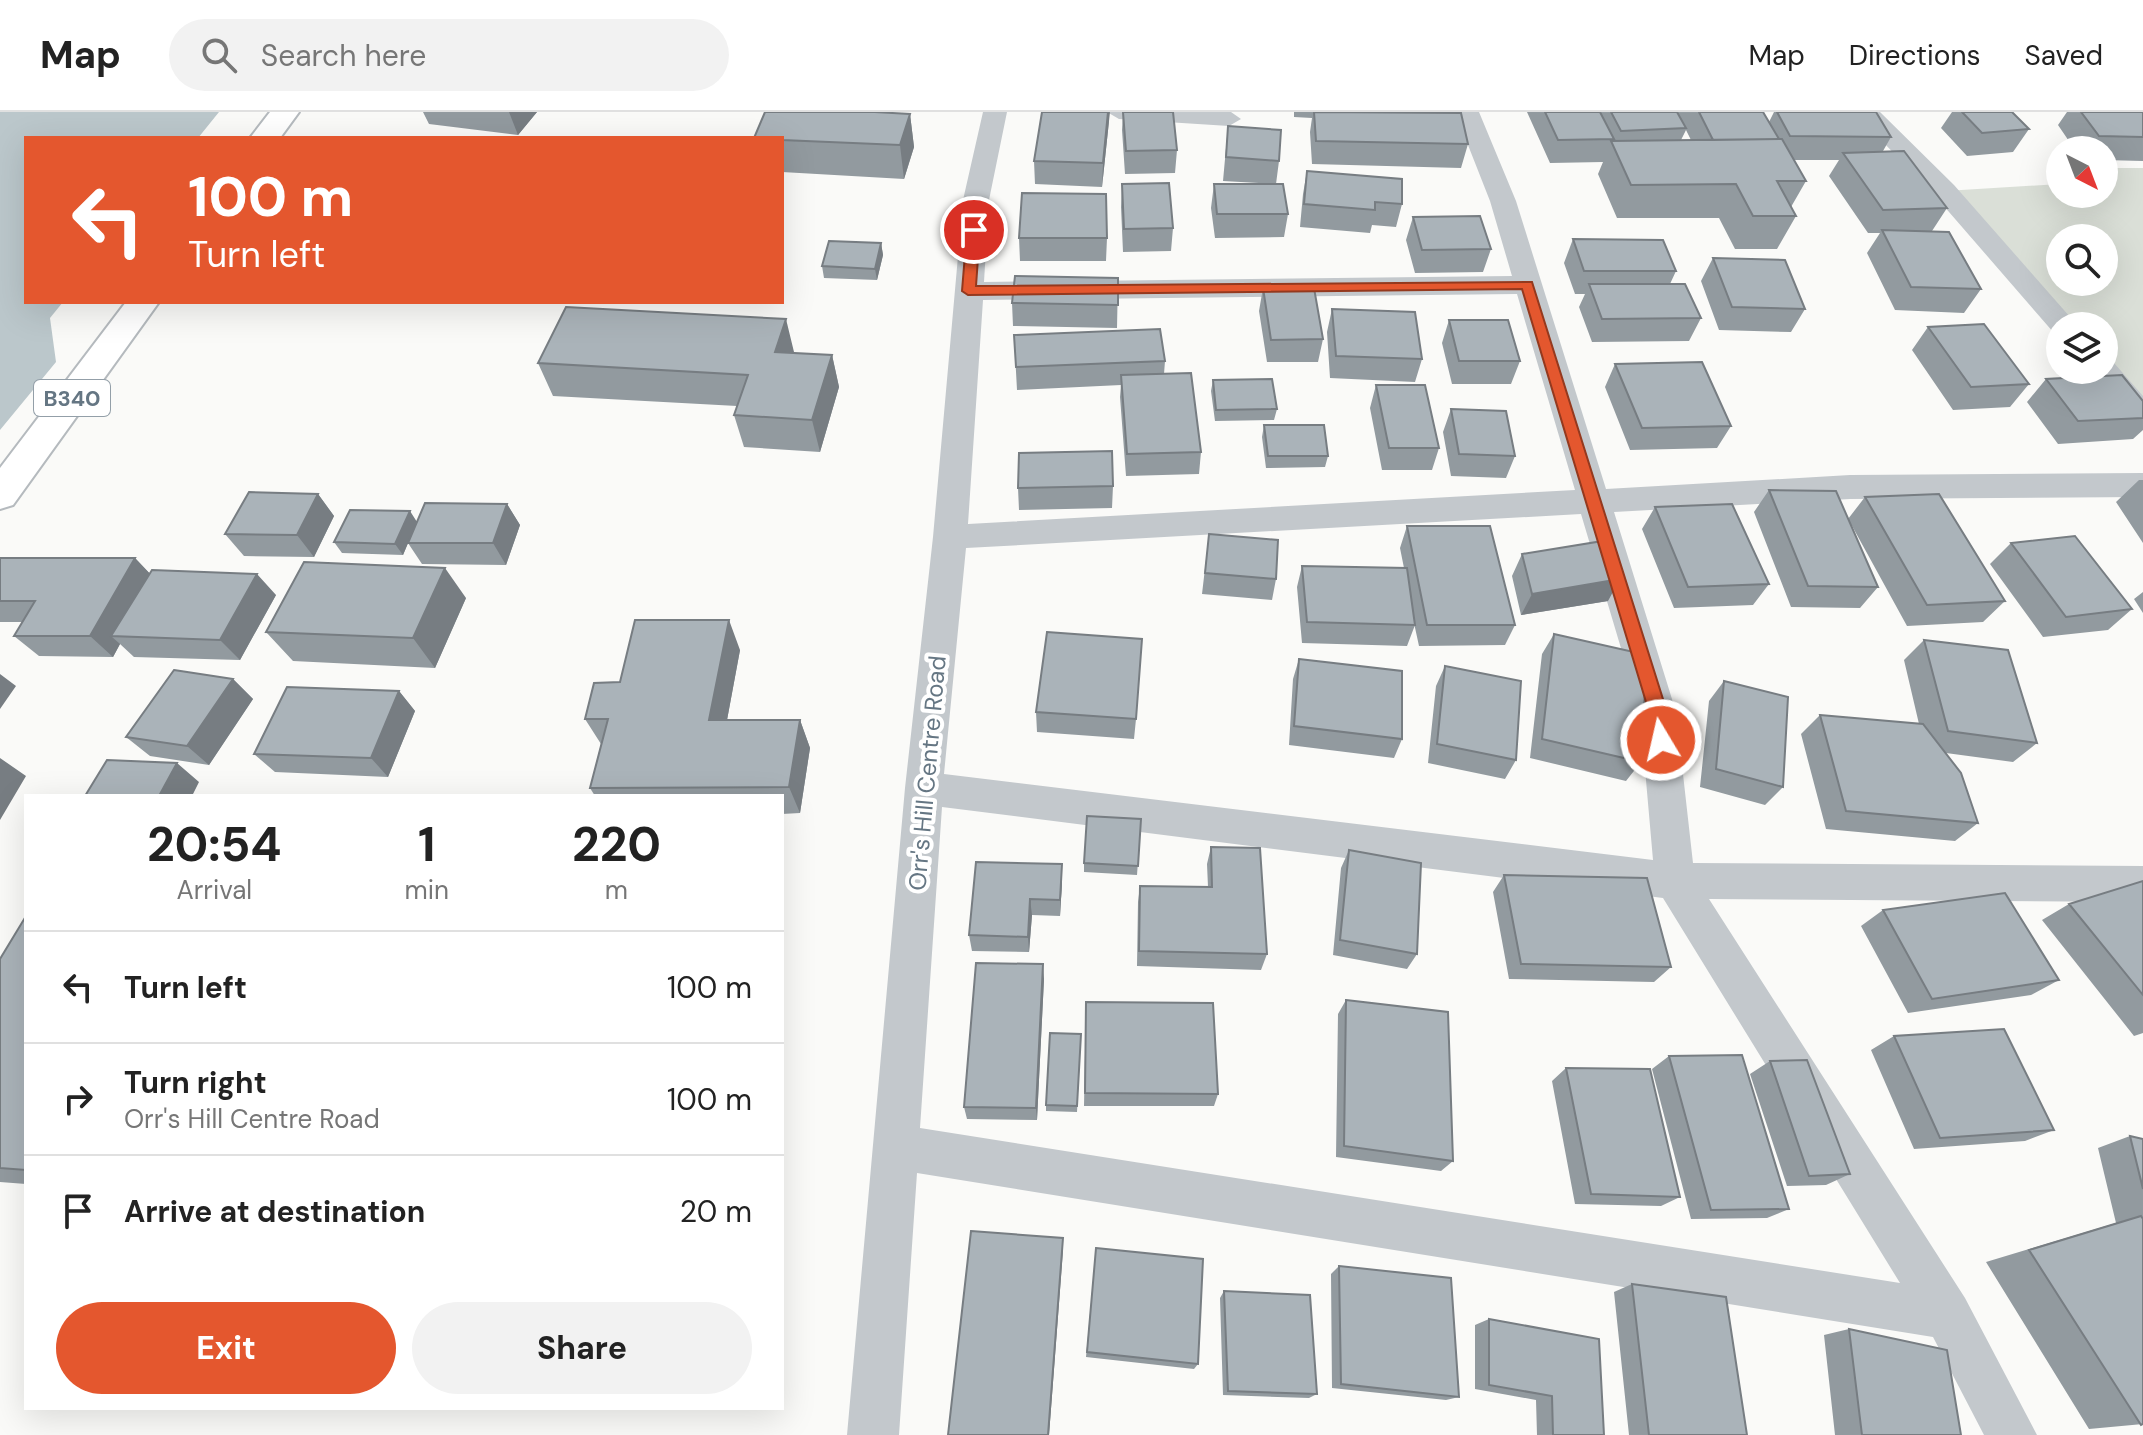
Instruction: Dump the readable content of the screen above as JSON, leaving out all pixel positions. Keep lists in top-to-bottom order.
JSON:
{
  "streets": {
    "main road": ["B340"],
    "street": ["Orr's Hill Centre Road"]
  },
  "north": "bottom right",
  "page": {
    "header": "Map",
    "search": "Search here",
    "nav": ["Map", "Directions", "Saved"],
    "turn": ["100 m", "Turn left"],
    "eta": [
      "20:54",
      "Arrival",
      "1",
      "min",
      "220",
      "m"
    ],
    "list": [
      {
        "name": "Turn left",
        "value": "100 m"
      },
      {
        "name": "Turn right",
        "note": "Orr's Hill Centre Road",
        "value": "100 m"
      },
      {
        "name": "Arrive at destination",
        "value": "20 m"
      }
    ],
    "buttons": ["Exit", "Share"]
  }
}
